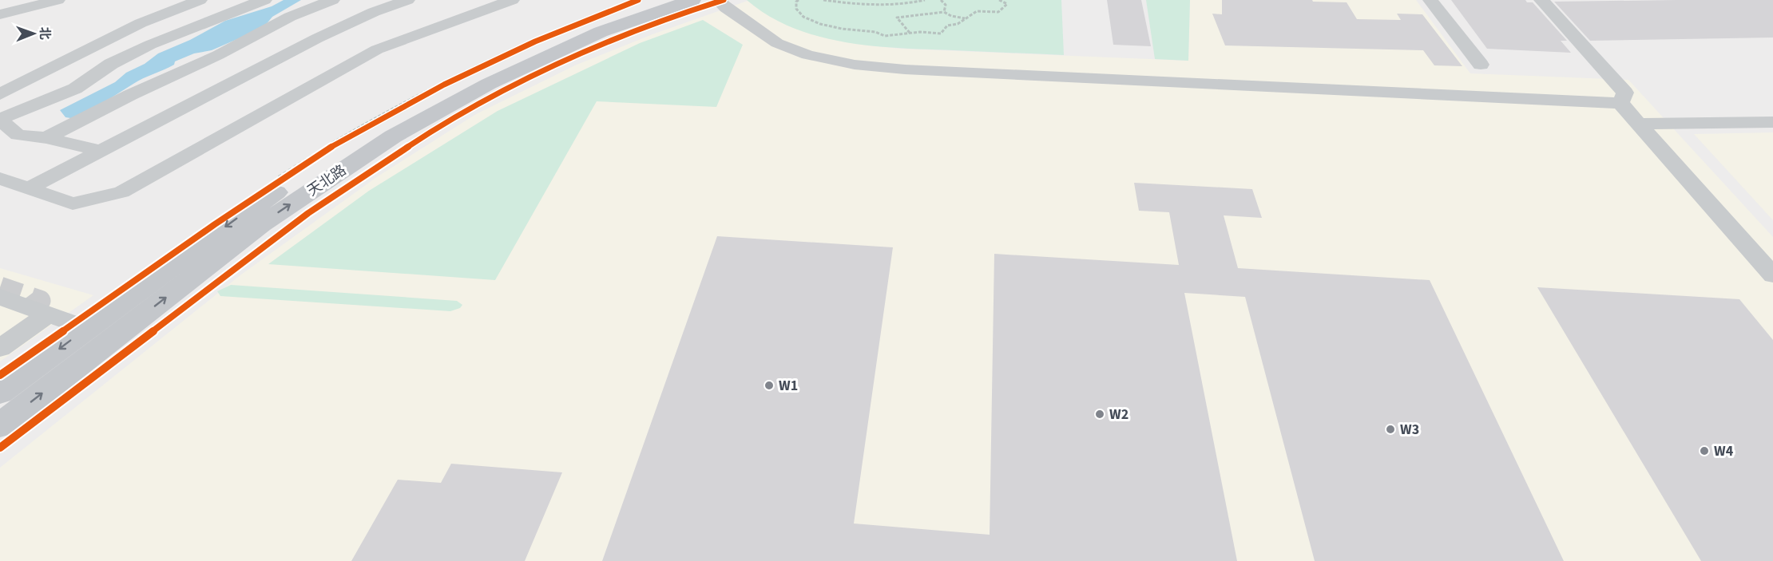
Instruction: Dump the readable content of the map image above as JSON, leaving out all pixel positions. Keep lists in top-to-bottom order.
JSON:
{
  "streets": {
    "main road": ["天北路"]
  },
  "places": [
    "W1",
    "W2",
    "W3",
    "W4"
  ],
  "north": "right"
}
